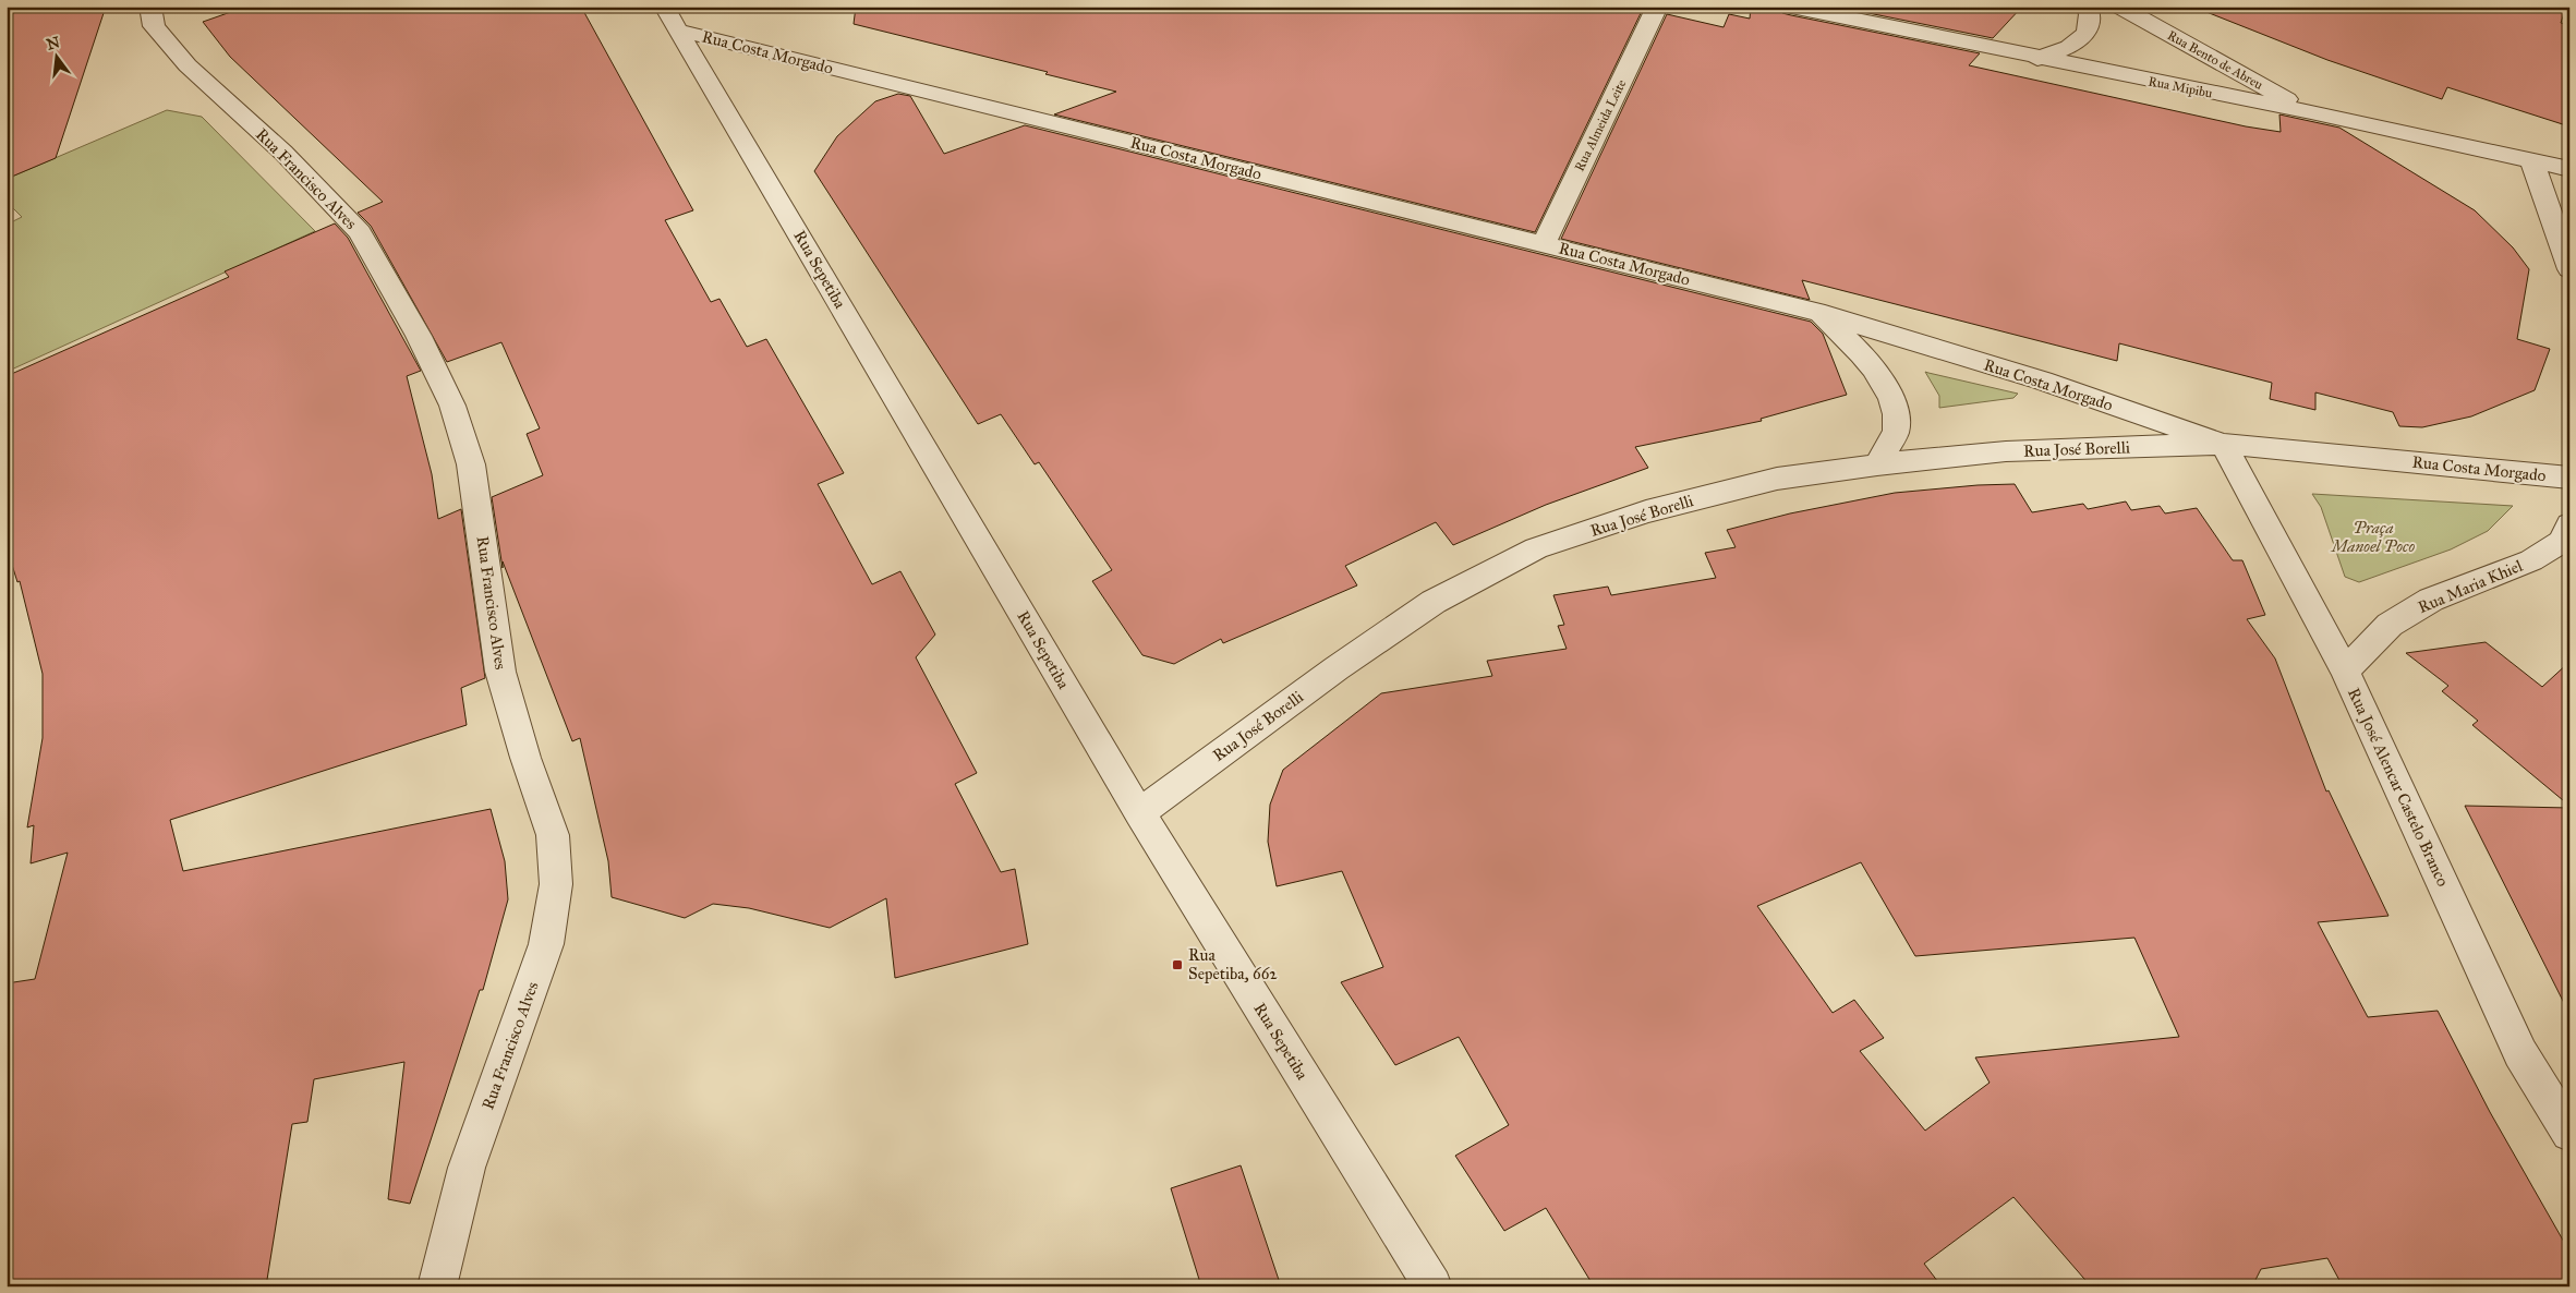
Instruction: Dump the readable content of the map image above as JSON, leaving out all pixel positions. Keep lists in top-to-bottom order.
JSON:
{
  "streets": {
    "street": [
      "Rua Costa Morgado",
      "Rua Bento de Abreu",
      "Rua Mipibu",
      "Rua Almeida Leite",
      "Rua Francisco Alves",
      "Rua Sepetiba",
      "Rua José Borelli",
      "Rua Maria Khiel",
      "Rua José Alencar Castelo Branco"
    ]
  },
  "crossings": [
    ["Rua Costa Morgado", "Rua Almeida Leite"],
    ["Rua Costa Morgado", "Rua Sepetiba"],
    ["Rua Costa Morgado", "Rua José Borelli"],
    ["Rua Costa Morgado", "Rua José Alencar Castelo Branco"],
    ["Rua Bento de Abreu", "Rua Mipibu"],
    ["Rua Sepetiba", "Rua José Borelli"],
    ["Rua José Borelli", "Rua José Alencar Castelo Branco"],
    ["Rua Maria Khiel", "Rua José Alencar Castelo Branco"]
  ],
  "parks": ["Praça Manoel Poco"],
  "places": {
    "transit": ["Rua Sepetiba, 662"]
  },
  "north": "top"
}
